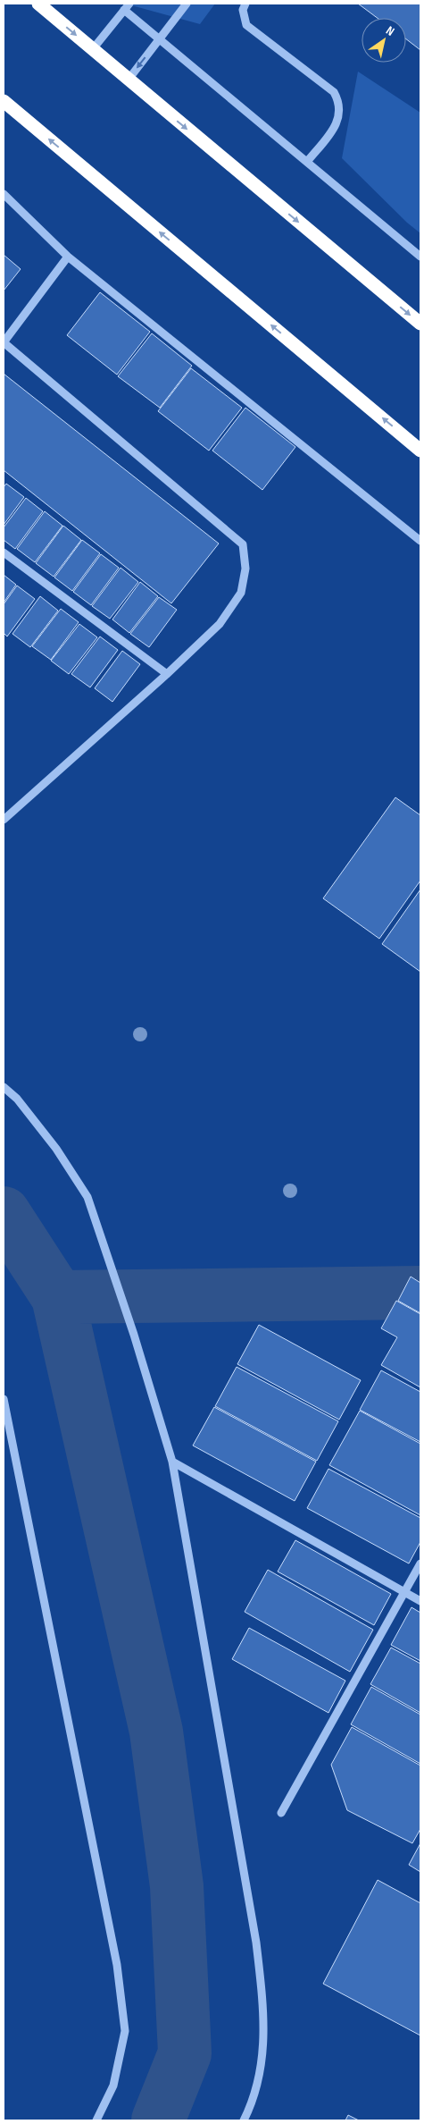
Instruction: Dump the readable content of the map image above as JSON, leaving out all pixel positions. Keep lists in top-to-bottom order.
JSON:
{
  "north": "top right"
}
